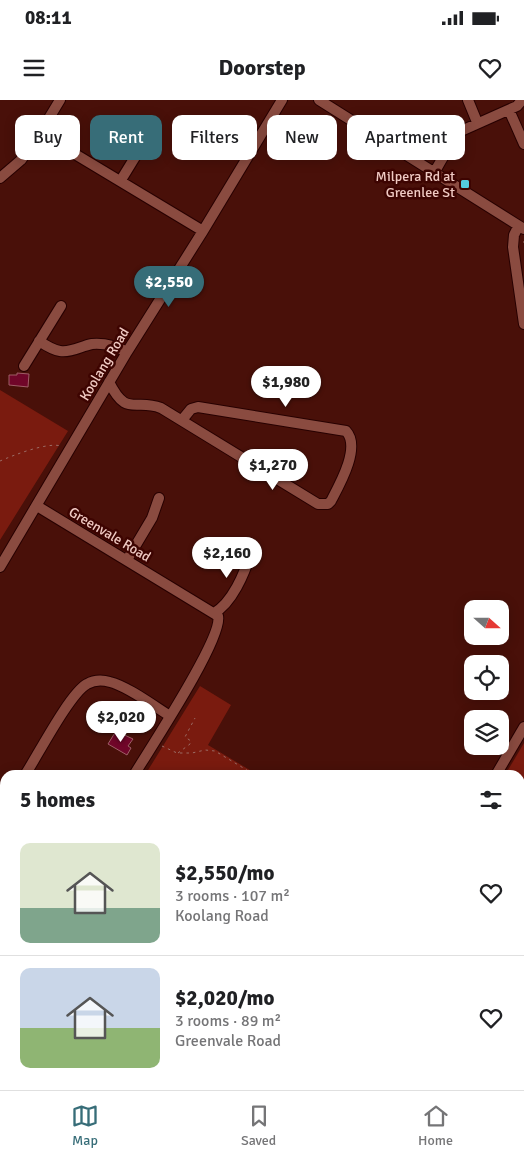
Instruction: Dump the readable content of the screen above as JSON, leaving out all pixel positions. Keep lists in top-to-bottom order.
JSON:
{
  "streets": {
    "street": ["Koolang Road", "Greenvale Road"]
  },
  "crossings": [
    ["Koolang Road", "Greenvale Road"]
  ],
  "places": {
    "transit": ["Milpera Rd at Greenlee St"]
  },
  "north": "right",
  "page": {
    "status": "08:11",
    "header": "Doorstep",
    "chip": [
      "Buy",
      "Rent",
      "Filters",
      "New",
      "Apartment"
    ],
    "price": [
      "$2,550",
      "$1,980",
      "$1,270",
      "$2,160",
      "$2,020"
    ],
    "heading": "5 homes",
    "list": [
      {
        "name": "$2,550/mo",
        "note": "3 rooms · 107 m² · Koolang Road"
      },
      {
        "name": "$2,020/mo",
        "note": "3 rooms · 89 m² · Greenvale Road"
      }
    ],
    "tabs": ["Map", "Saved", "Home"]
  }
}
